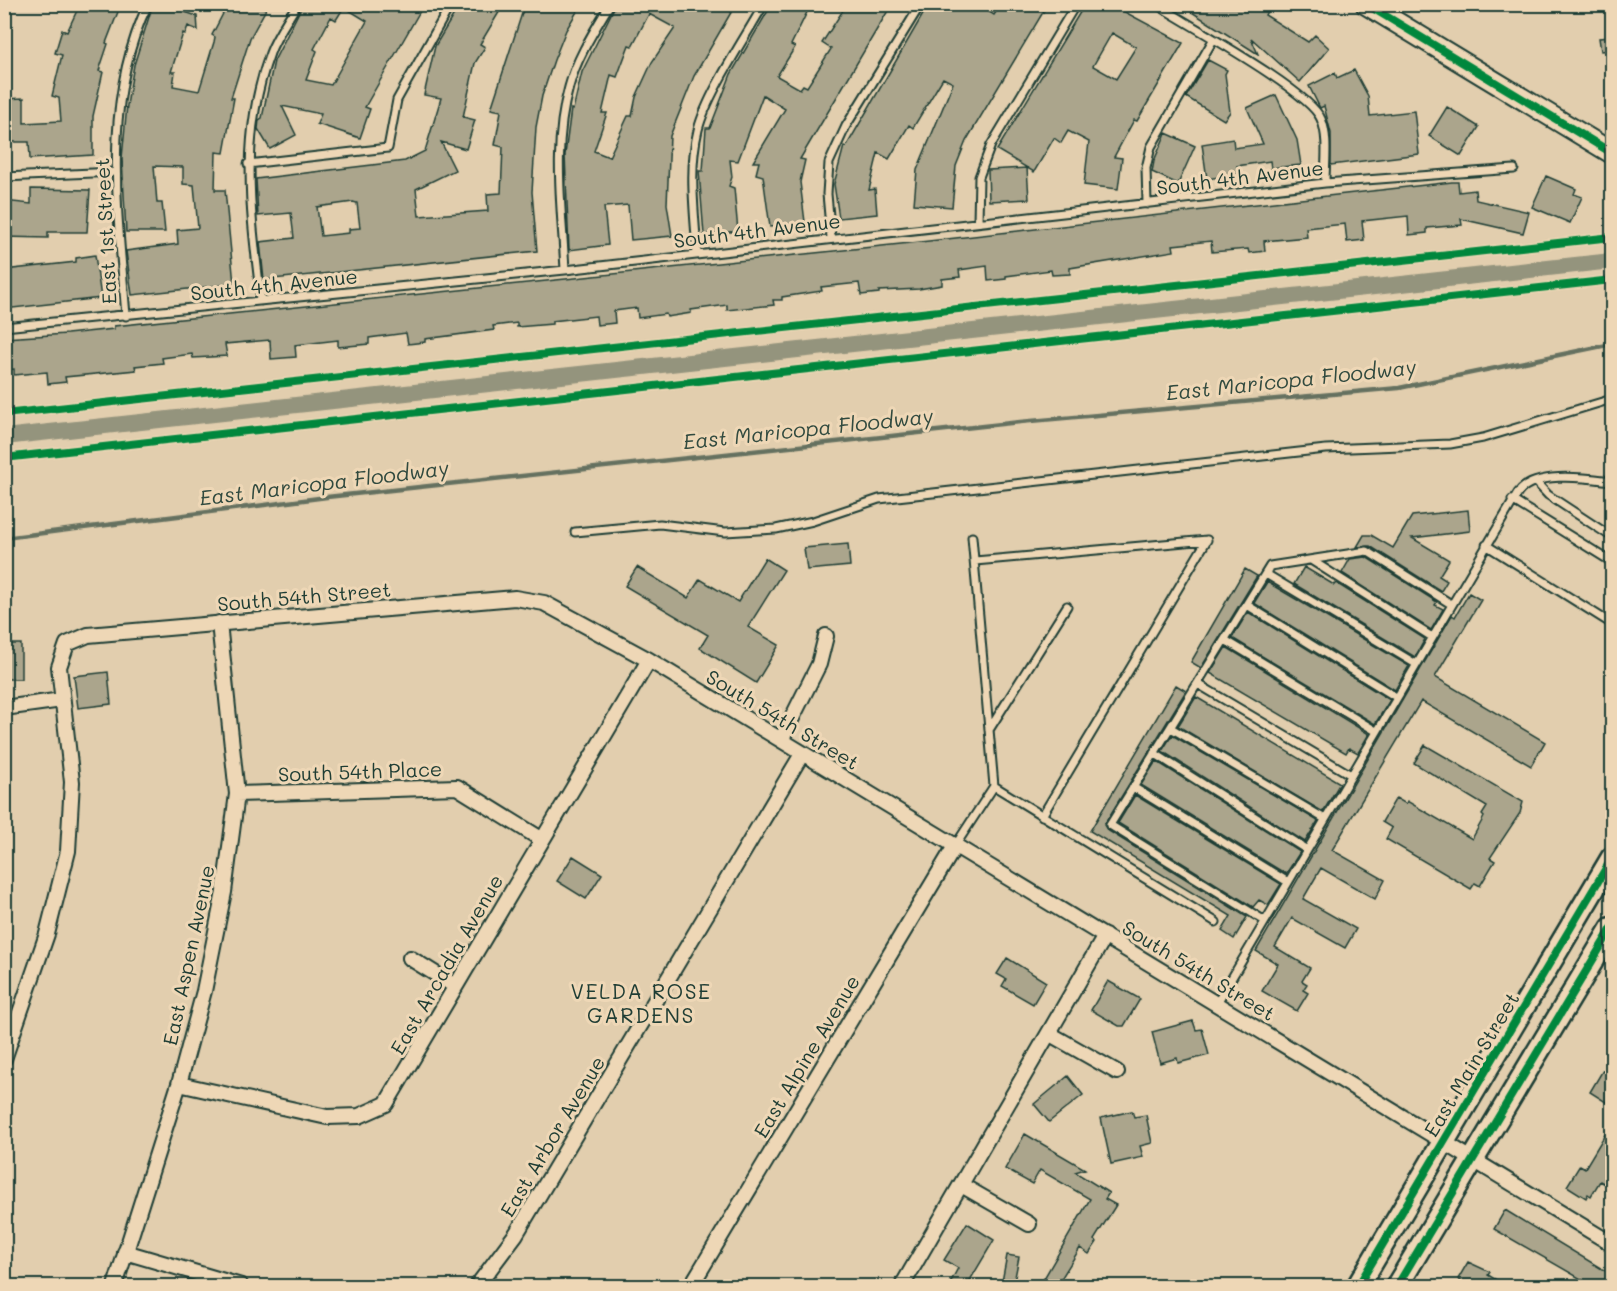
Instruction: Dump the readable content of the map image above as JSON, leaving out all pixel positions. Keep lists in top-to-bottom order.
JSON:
{
  "streets": {
    "main road": ["East Main Street"],
    "street": [
      "South 54th Street",
      "South 54th Place",
      "East Aspen Avenue",
      "East Arcadia Avenue",
      "East Alpine Avenue",
      "East Arbor Avenue"
    ],
    "lane": ["South 4th Avenue", "East 1st Street"]
  },
  "crossings": [
    ["South 4th Avenue", "East 1st Street"],
    ["South 54th Street", "East Aspen Avenue"],
    ["South 54th Street", "East Arcadia Avenue"],
    ["South 54th Street", "East Alpine Avenue"],
    ["South 54th Street", "East Main Street"],
    ["South 54th Street", "East Arbor Avenue"],
    ["South 54th Place", "East Aspen Avenue"],
    ["South 54th Place", "East Arcadia Avenue"],
    ["East Aspen Avenue", "East Arcadia Avenue"]
  ],
  "districts": ["VELDA ROSE GARDENS"],
  "water": ["East Maricopa Floodway"]
}
